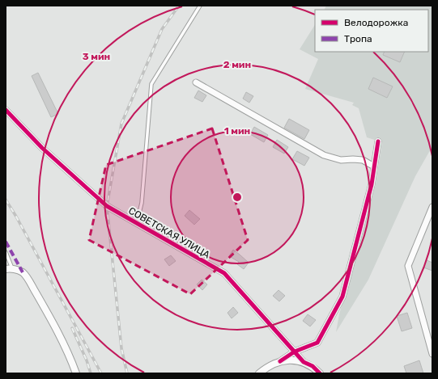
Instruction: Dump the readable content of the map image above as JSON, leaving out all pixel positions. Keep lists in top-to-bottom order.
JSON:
{
  "streets": {
    "street": ["СОВЕТСКАЯ УЛИЦА"]
  },
  "legend": ["Велодорожка", "Тропа"],
  "rings": ["3 мин", "2 мин", "1 мин"]
}
